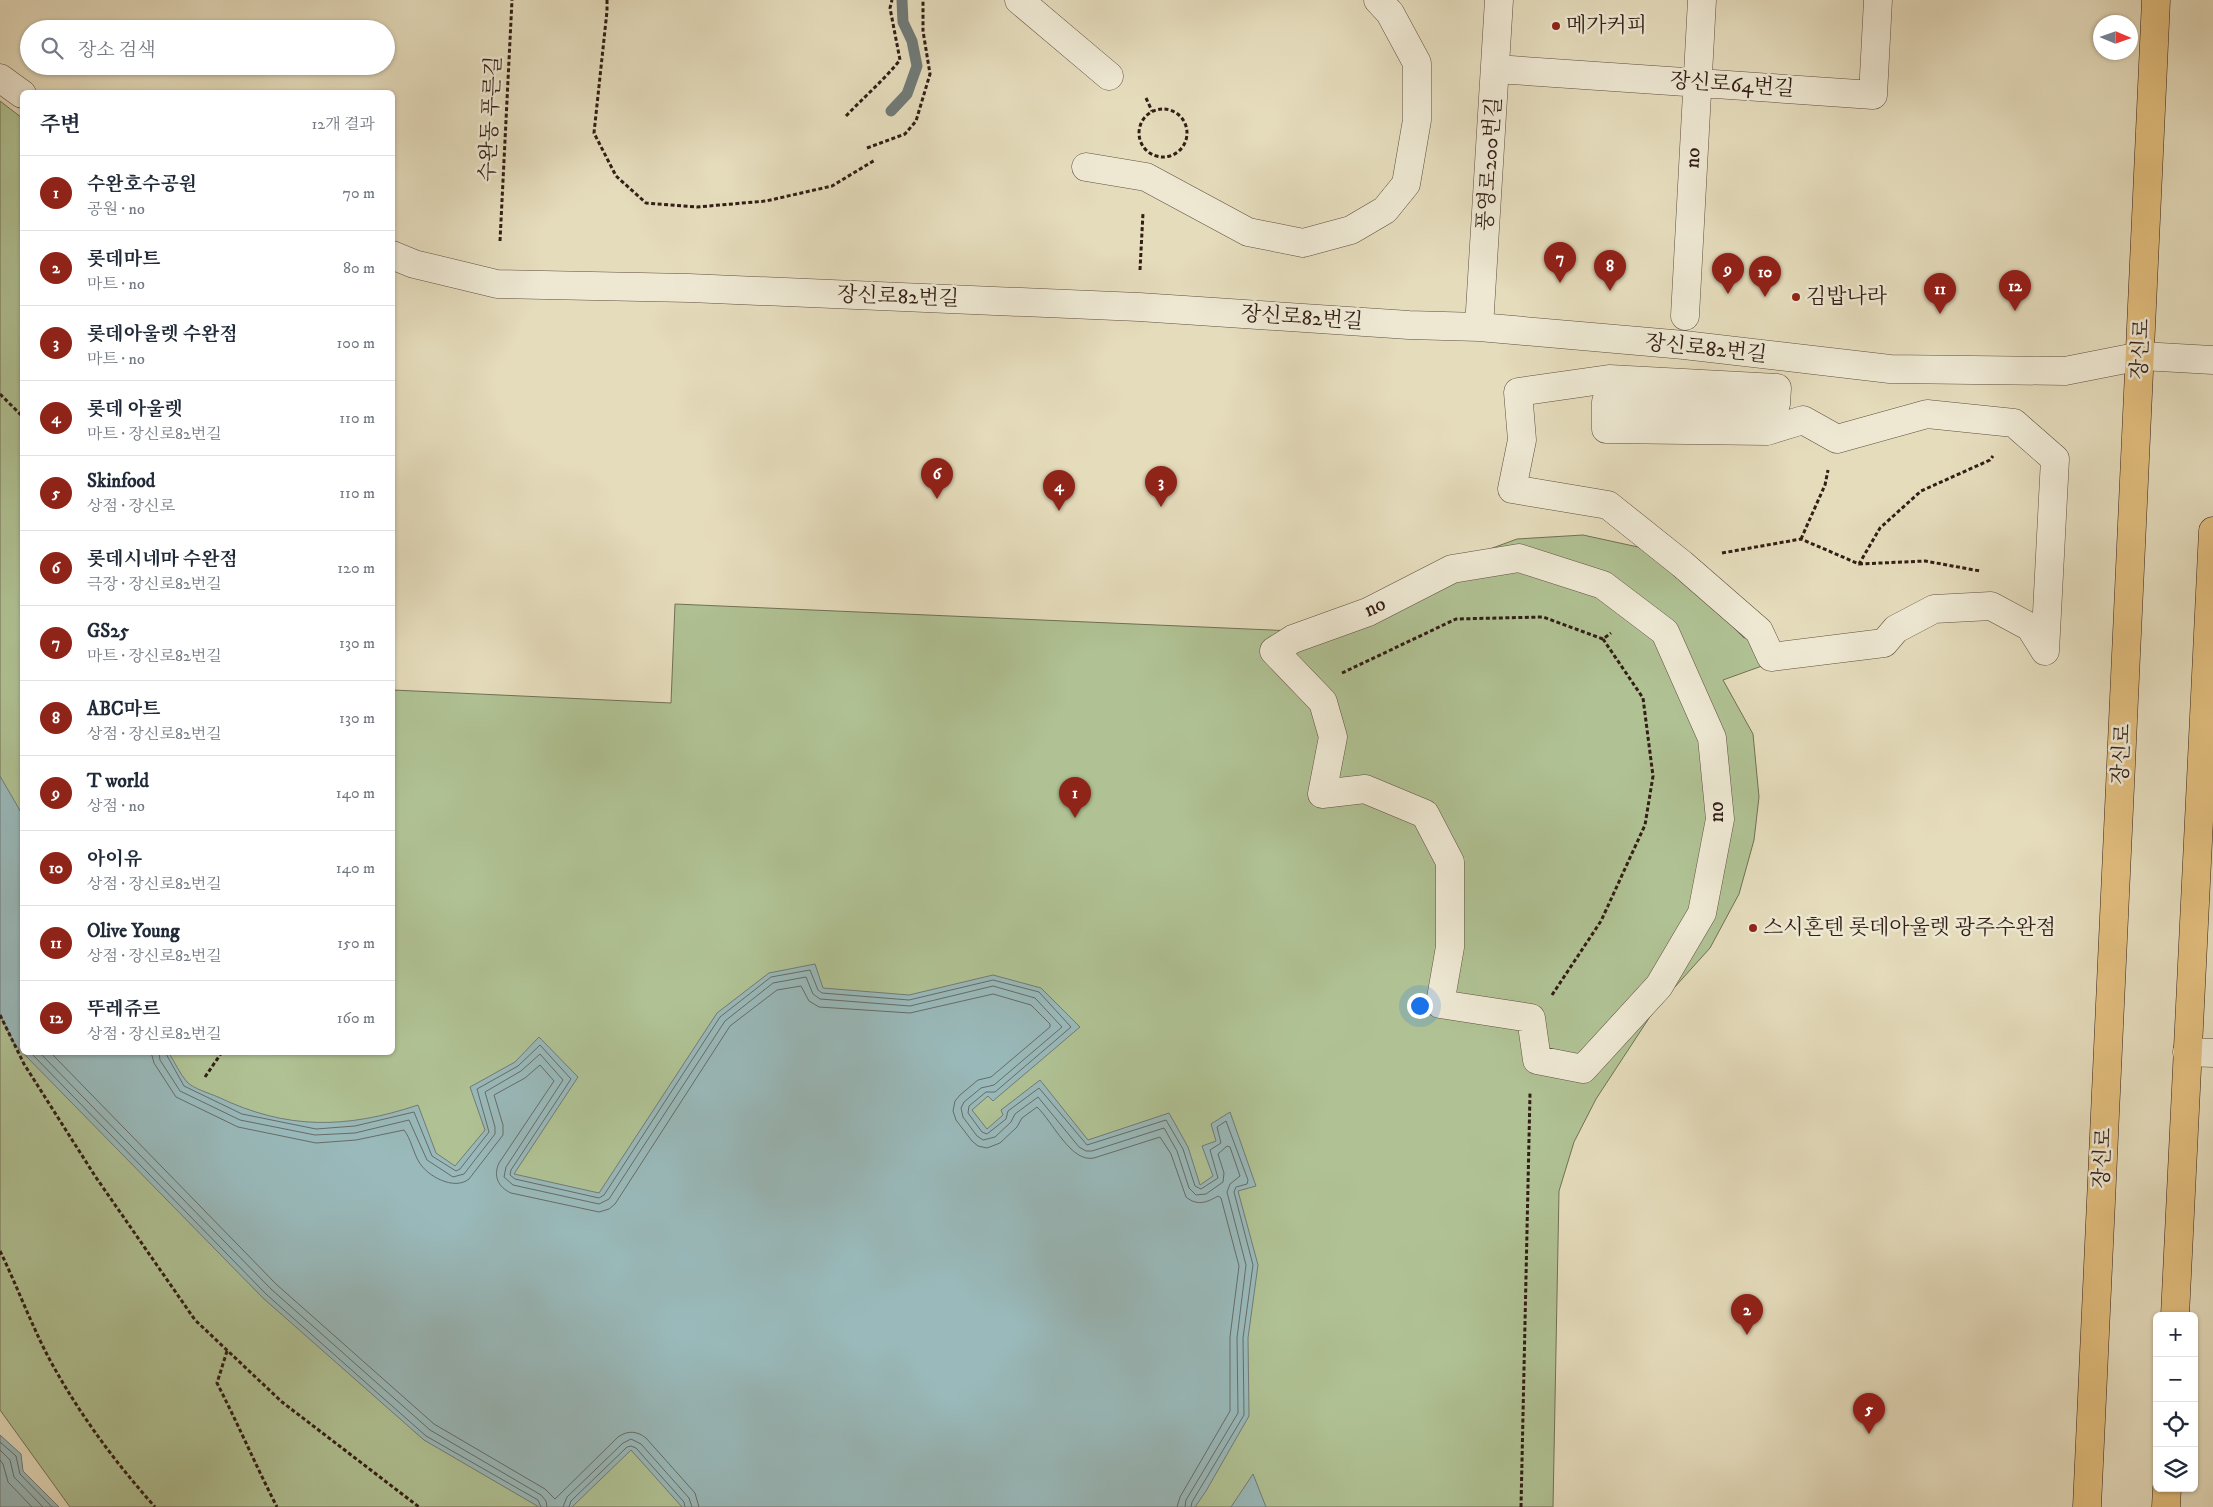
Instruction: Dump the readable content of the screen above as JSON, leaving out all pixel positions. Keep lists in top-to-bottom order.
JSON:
{
  "streets": {
    "main road": ["장신로"],
    "street": [
      "장신로64번길",
      "no",
      "풍영로200번길",
      "장신로82번길"
    ],
    "path": ["수완동 푸른길"]
  },
  "crossings": [
    ["장신로64번길", "no"],
    ["장신로64번길", "풍영로200번길"],
    ["풍영로200번길", "장신로82번길"],
    ["장신로82번길", "장신로"]
  ],
  "places": ["메가커피", "김밥나라", "스시혼텐 롯데아울렛 광주수완점"],
  "north": "right",
  "page": {
    "search": "장소 검색",
    "heading": ["주변", "12개 결과"],
    "list": [
      {
        "mark": "1",
        "name": "수완호수공원",
        "note": "공원 · no",
        "value": "70 m"
      },
      {
        "mark": "2",
        "name": "롯데마트",
        "note": "마트 · no",
        "value": "80 m"
      },
      {
        "mark": "3",
        "name": "롯데아울렛 수완점",
        "note": "마트 · no",
        "value": "100 m"
      },
      {
        "mark": "4",
        "name": "롯데 아울렛",
        "note": "마트 · 장신로82번길",
        "value": "110 m"
      },
      {
        "mark": "5",
        "name": "Skinfood",
        "note": "상점 · 장신로",
        "value": "110 m"
      },
      {
        "mark": "6",
        "name": "롯데시네마 수완점",
        "note": "극장 · 장신로82번길",
        "value": "120 m"
      },
      {
        "mark": "7",
        "name": "GS25",
        "note": "마트 · 장신로82번길",
        "value": "130 m"
      },
      {
        "mark": "8",
        "name": "ABC마트",
        "note": "상점 · 장신로82번길",
        "value": "130 m"
      },
      {
        "mark": "9",
        "name": "T world",
        "note": "상점 · no",
        "value": "140 m"
      },
      {
        "mark": "10",
        "name": "아이유",
        "note": "상점 · 장신로82번길",
        "value": "140 m"
      },
      {
        "mark": "11",
        "name": "Olive Young",
        "note": "상점 · 장신로82번길",
        "value": "150 m"
      },
      {
        "mark": "12",
        "name": "뚜레쥬르",
        "note": "상점 · 장신로82번길",
        "value": "160 m"
      }
    ],
    "pins": [
      "7",
      "8",
      "9",
      "10",
      "12",
      "11",
      "6",
      "3",
      "4",
      "1",
      "2",
      "5"
    ],
    "map_buttons": ["+", "−"]
  }
}
